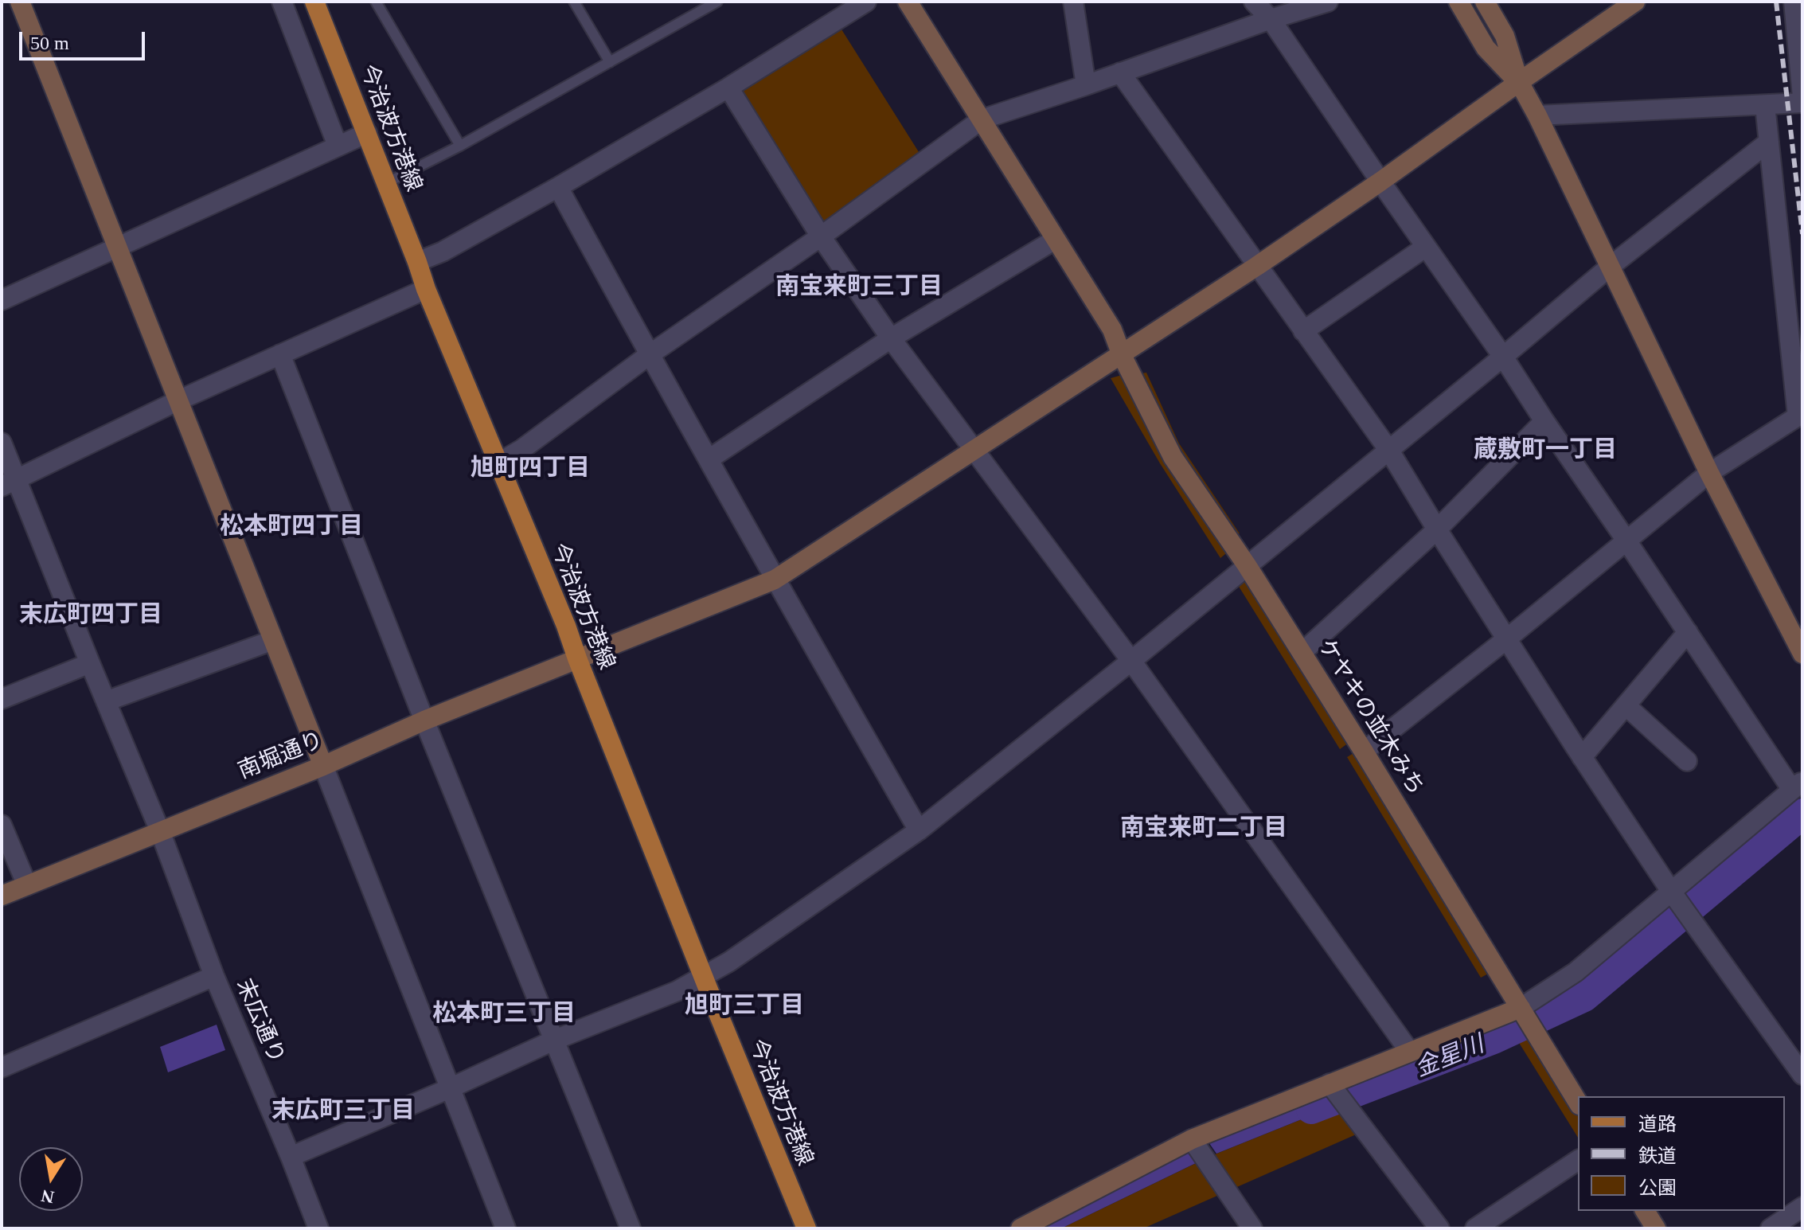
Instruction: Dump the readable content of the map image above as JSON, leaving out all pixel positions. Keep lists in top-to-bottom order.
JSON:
{
  "streets": {
    "main road": ["今治波方港線"],
    "street": ["ケヤキの並木みち", "南堀通り", "末広通り"]
  },
  "crossings": [
    ["今治波方港線", "南堀通り"],
    ["ケヤキの並木みち", "南堀通り"],
    ["南堀通り", "末広通り"]
  ],
  "districts": [
    "南宝来町三丁目",
    "蔵敷町一丁目",
    "旭町四丁目",
    "松本町四丁目",
    "末広町四丁目",
    "南宝来町二丁目",
    "旭町三丁目",
    "松本町三丁目",
    "末広町三丁目"
  ],
  "water": ["金星川"],
  "legend": ["道路", "鉄道", "公園"],
  "scale_bar": "50 m",
  "north": "bottom"
}
